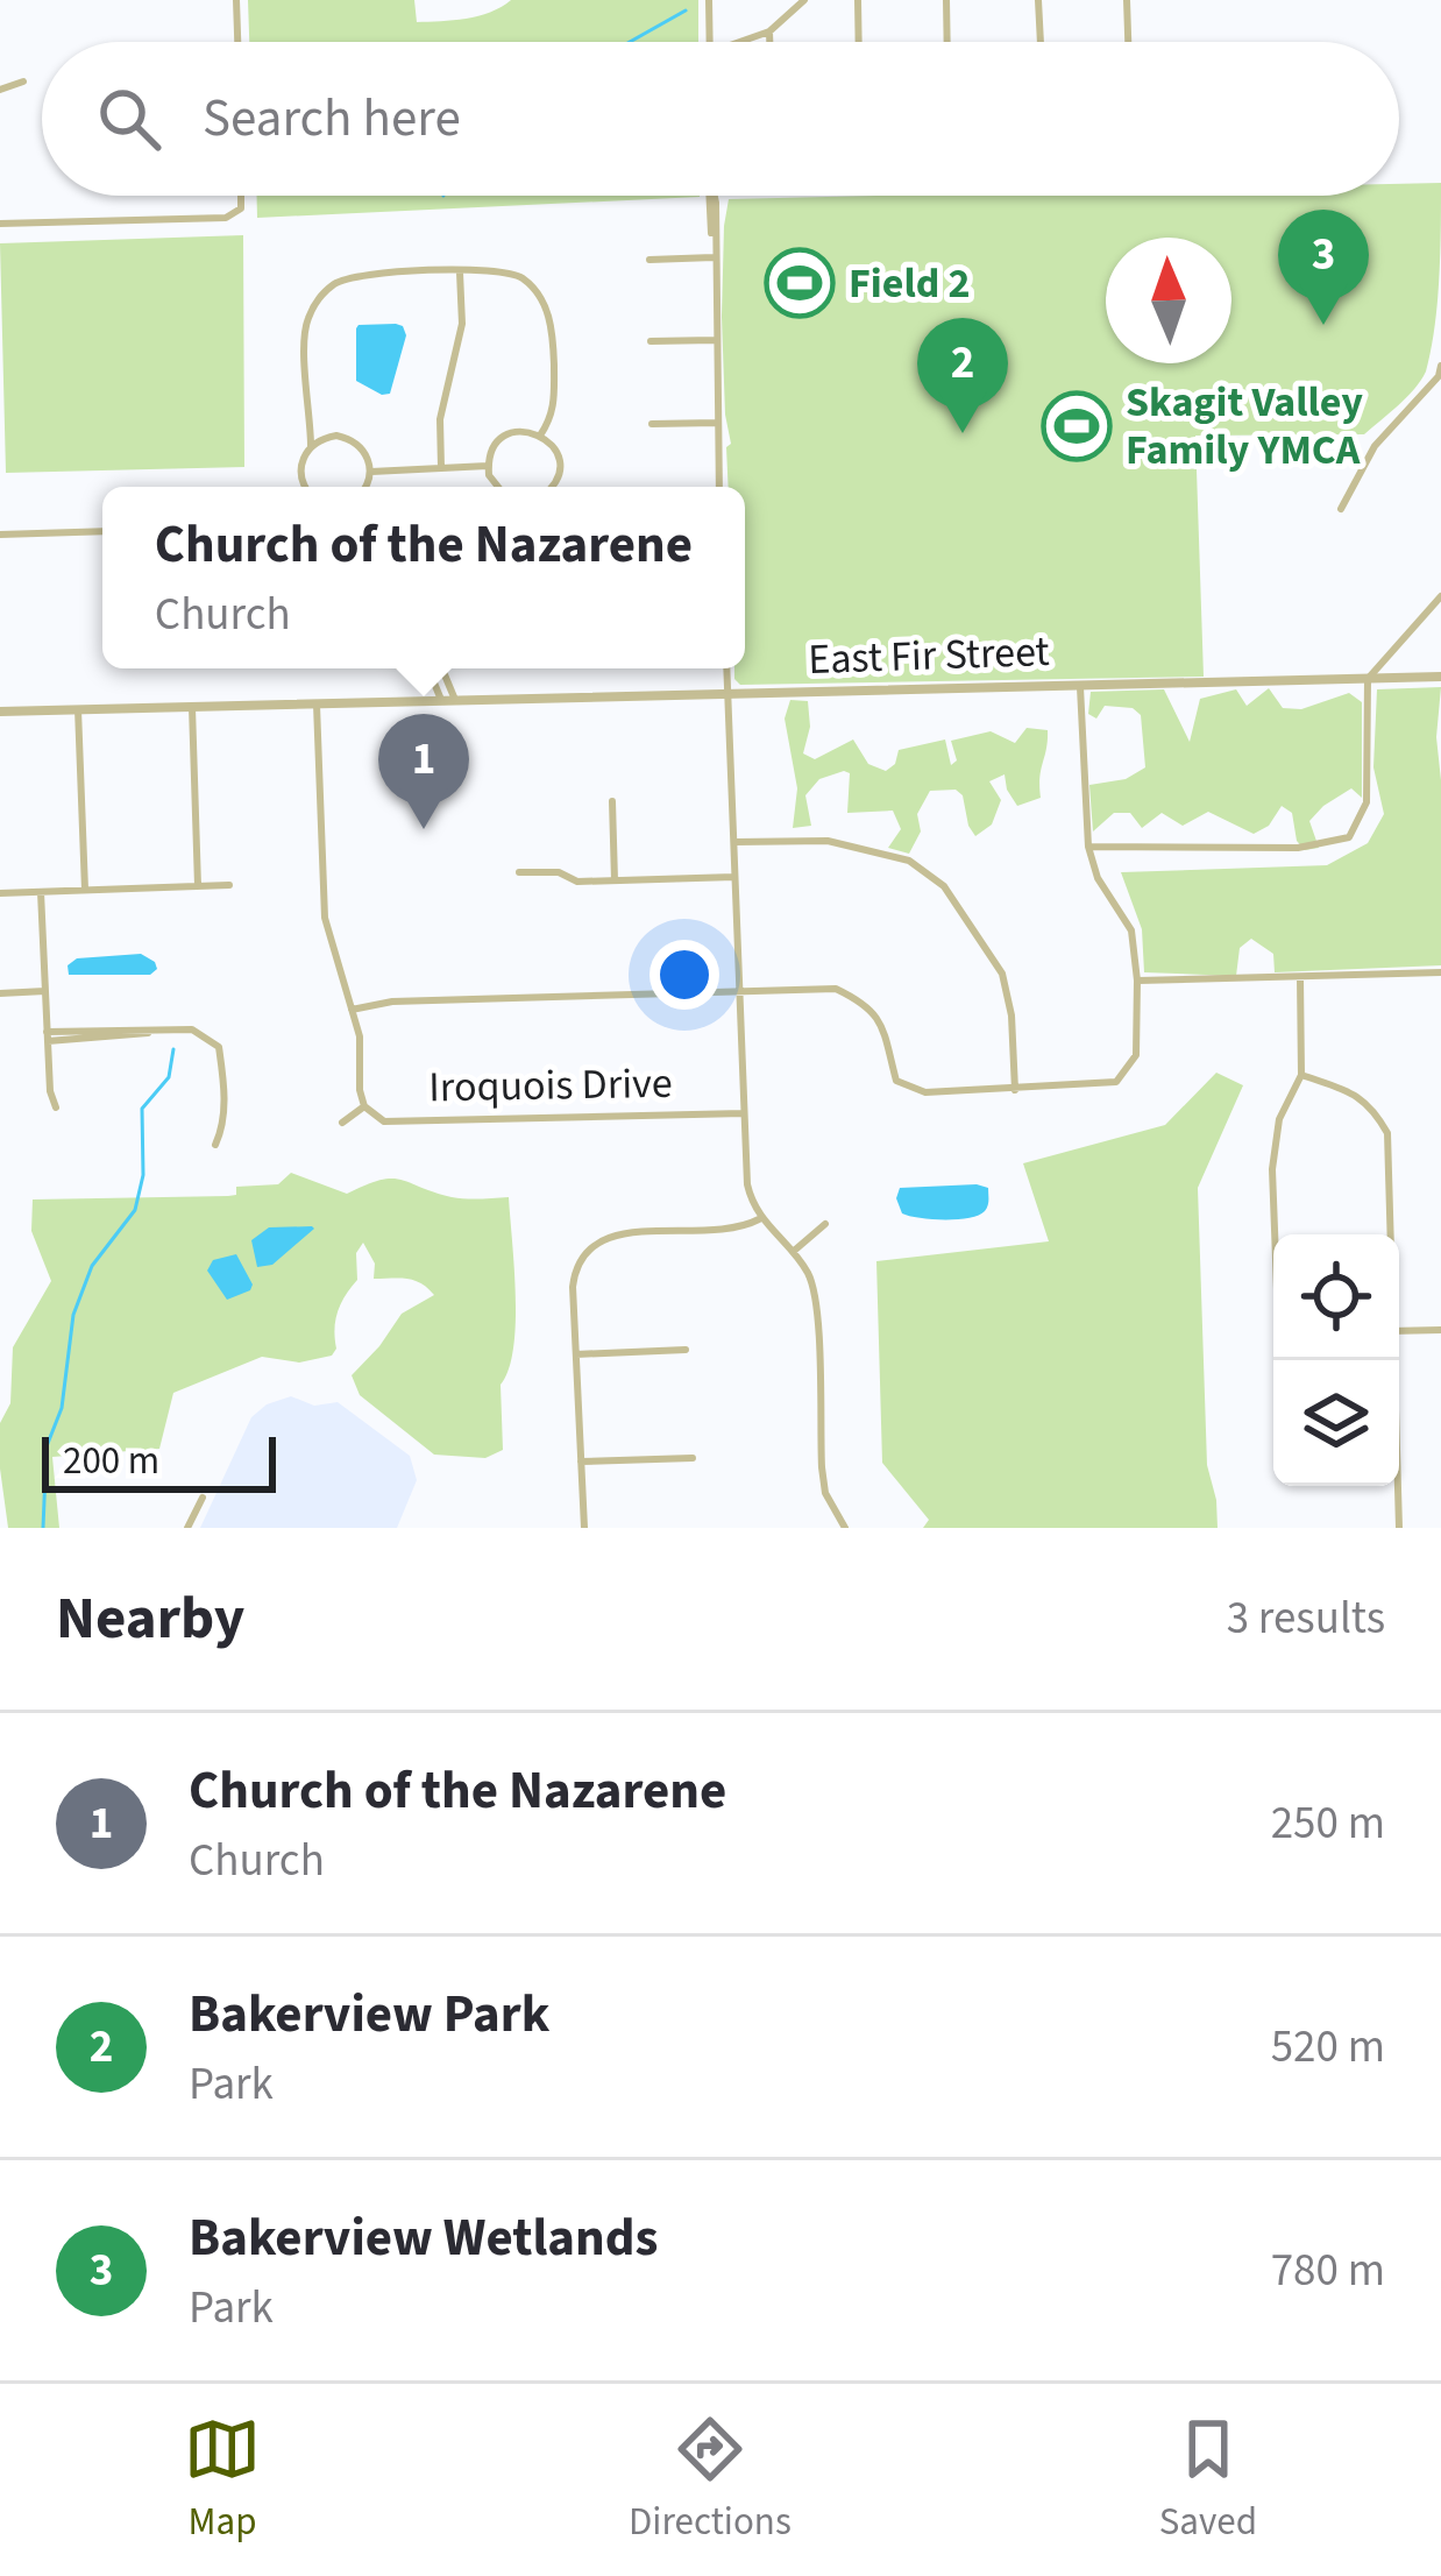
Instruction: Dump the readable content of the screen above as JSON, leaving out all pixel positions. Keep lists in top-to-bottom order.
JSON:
{
  "streets": {
    "street": ["East Fir Street", "Iroquois Drive"]
  },
  "places": {
    "sports": ["Field 2", "Skagit Valley Family YMCA"]
  },
  "scale_bar": "200 m",
  "north": "top",
  "page": {
    "search": "Search here",
    "pins": ["3", "2", "1"],
    "popup": ["Church of the Nazarene", "Church"],
    "scale": "200 m",
    "heading": ["Nearby", "3 results"],
    "list": [
      {
        "mark": "1",
        "name": "Church of the Nazarene",
        "note": "Church",
        "value": "250 m"
      },
      {
        "mark": "2",
        "name": "Bakerview Park",
        "note": "Park",
        "value": "520 m"
      },
      {
        "mark": "3",
        "name": "Bakerview Wetlands",
        "note": "Park",
        "value": "780 m"
      }
    ],
    "nav": ["Map", "Directions", "Saved"]
  }
}
